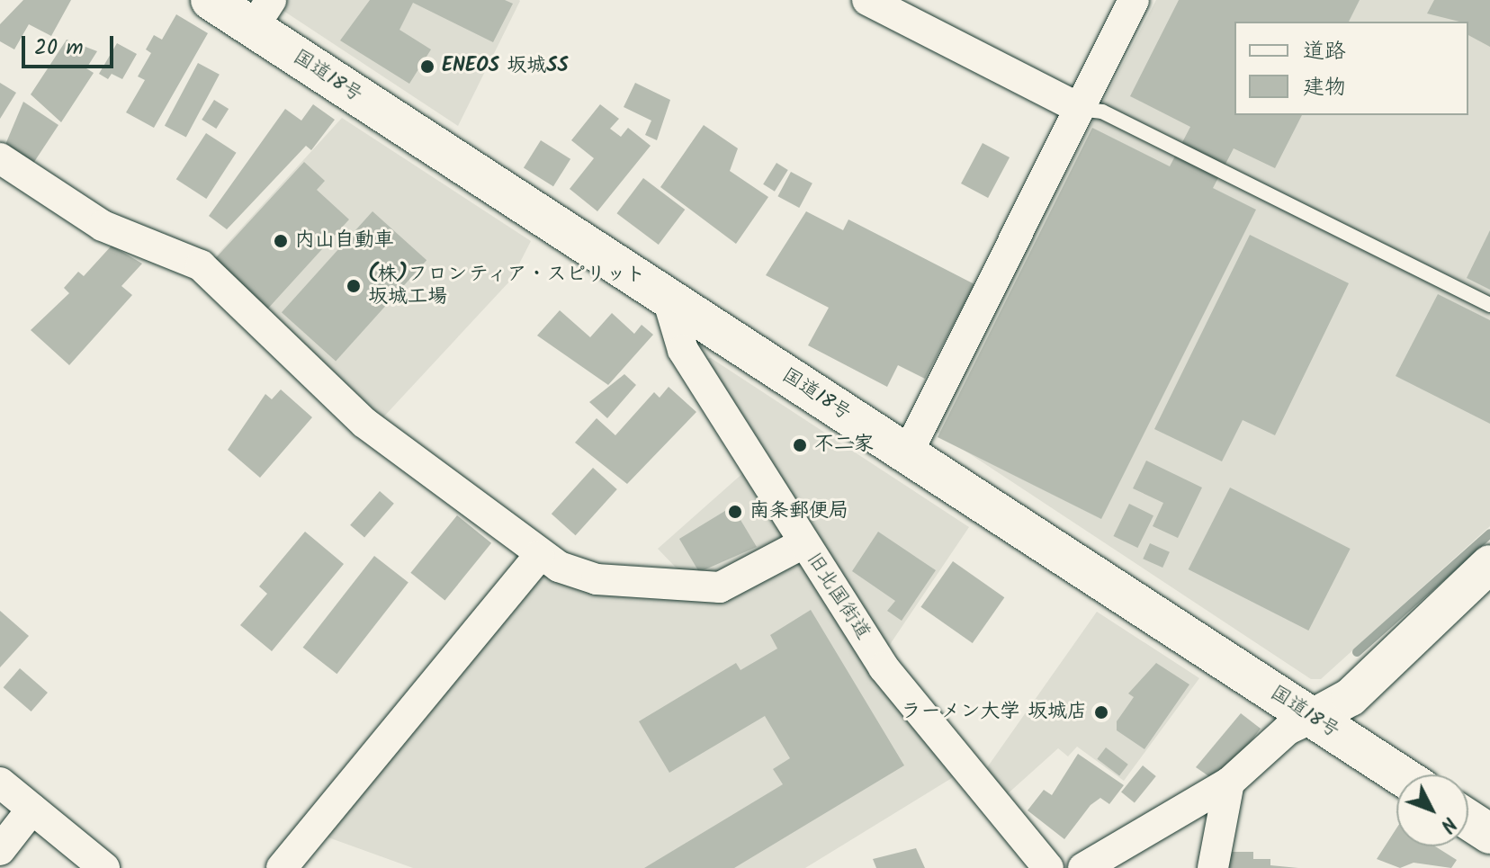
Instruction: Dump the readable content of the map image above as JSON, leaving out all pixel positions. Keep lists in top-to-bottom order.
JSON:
{
  "streets": {
    "highway": ["国道18号"],
    "street": ["旧北国街道"]
  },
  "crossings": [
    ["国道18号", "旧北国街道"]
  ],
  "places": [
    "ENEOS 坂城SS",
    "内山自動車",
    "(株)フロンティア・スピリット 坂城工場",
    "不二家",
    "南条郵便局",
    "ラーメン大学 坂城店"
  ],
  "legend": ["道路", "建物"],
  "scale_bar": "20 m",
  "north": "bottom right"
}
